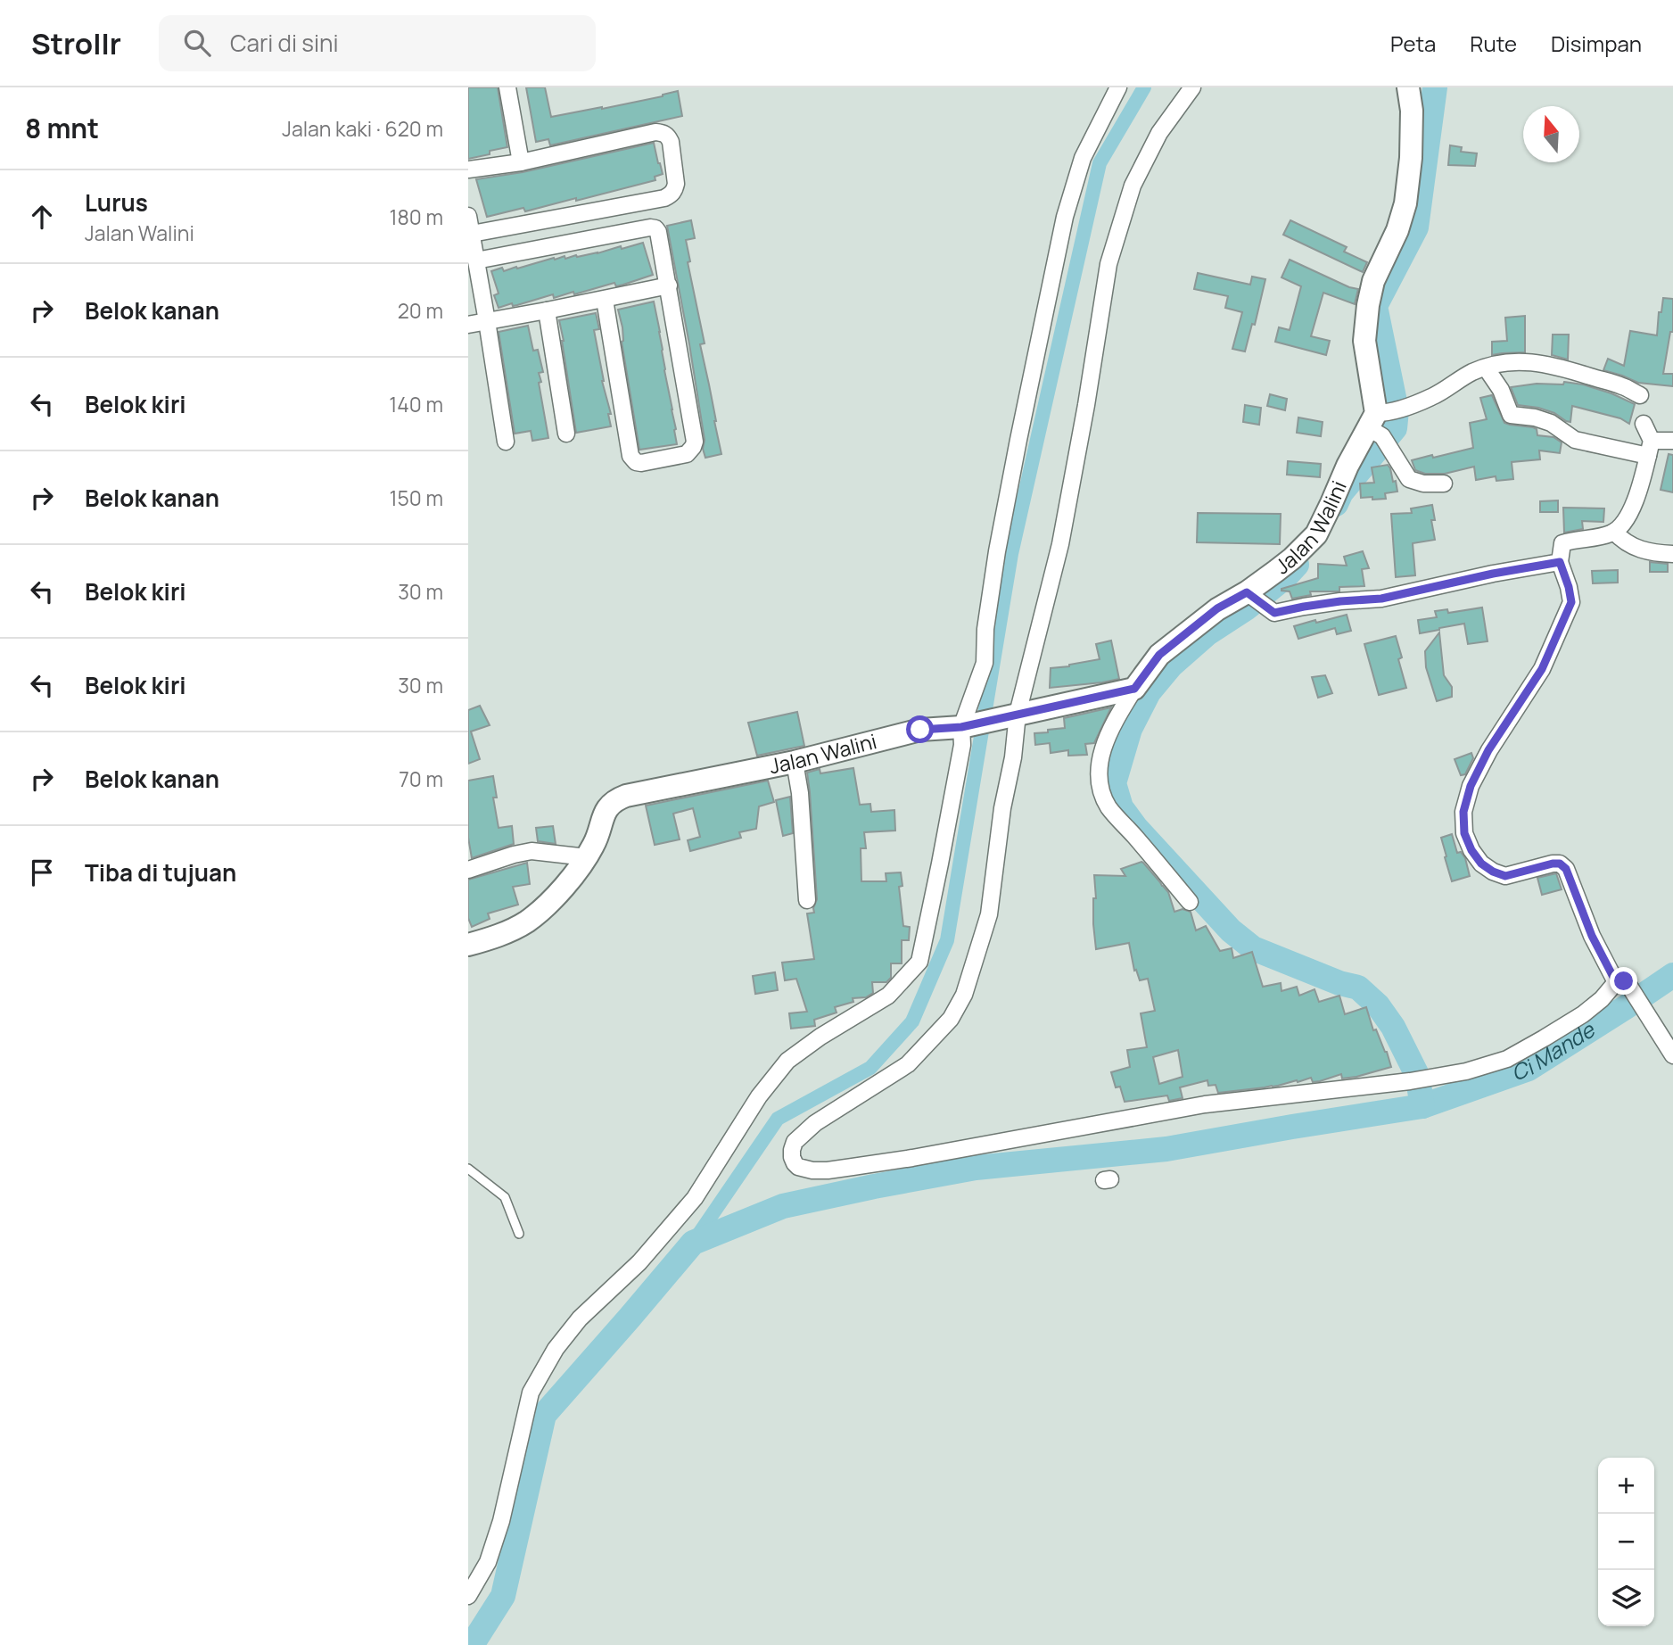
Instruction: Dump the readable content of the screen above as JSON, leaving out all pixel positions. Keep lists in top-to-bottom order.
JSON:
{
  "streets": {
    "street": ["Jalan Walini"]
  },
  "water": ["Ci Mande"],
  "north": "top",
  "page": {
    "header": "Strollr",
    "search": "Cari di sini",
    "nav": ["Peta", "Rute", "Disimpan"],
    "heading": ["8 mnt", "Jalan kaki · 620 m"],
    "list": [
      ["Lurus", "Jalan Walini", "180 m"],
      ["Belok kanan", "20 m"],
      ["Belok kiri", "140 m"],
      ["Belok kanan", "150 m"],
      ["Belok kiri", "30 m"],
      ["Belok kiri", "30 m"],
      ["Belok kanan", "70 m"],
      "Tiba di tujuan"
    ],
    "map_buttons": ["+", "−"]
  }
}
